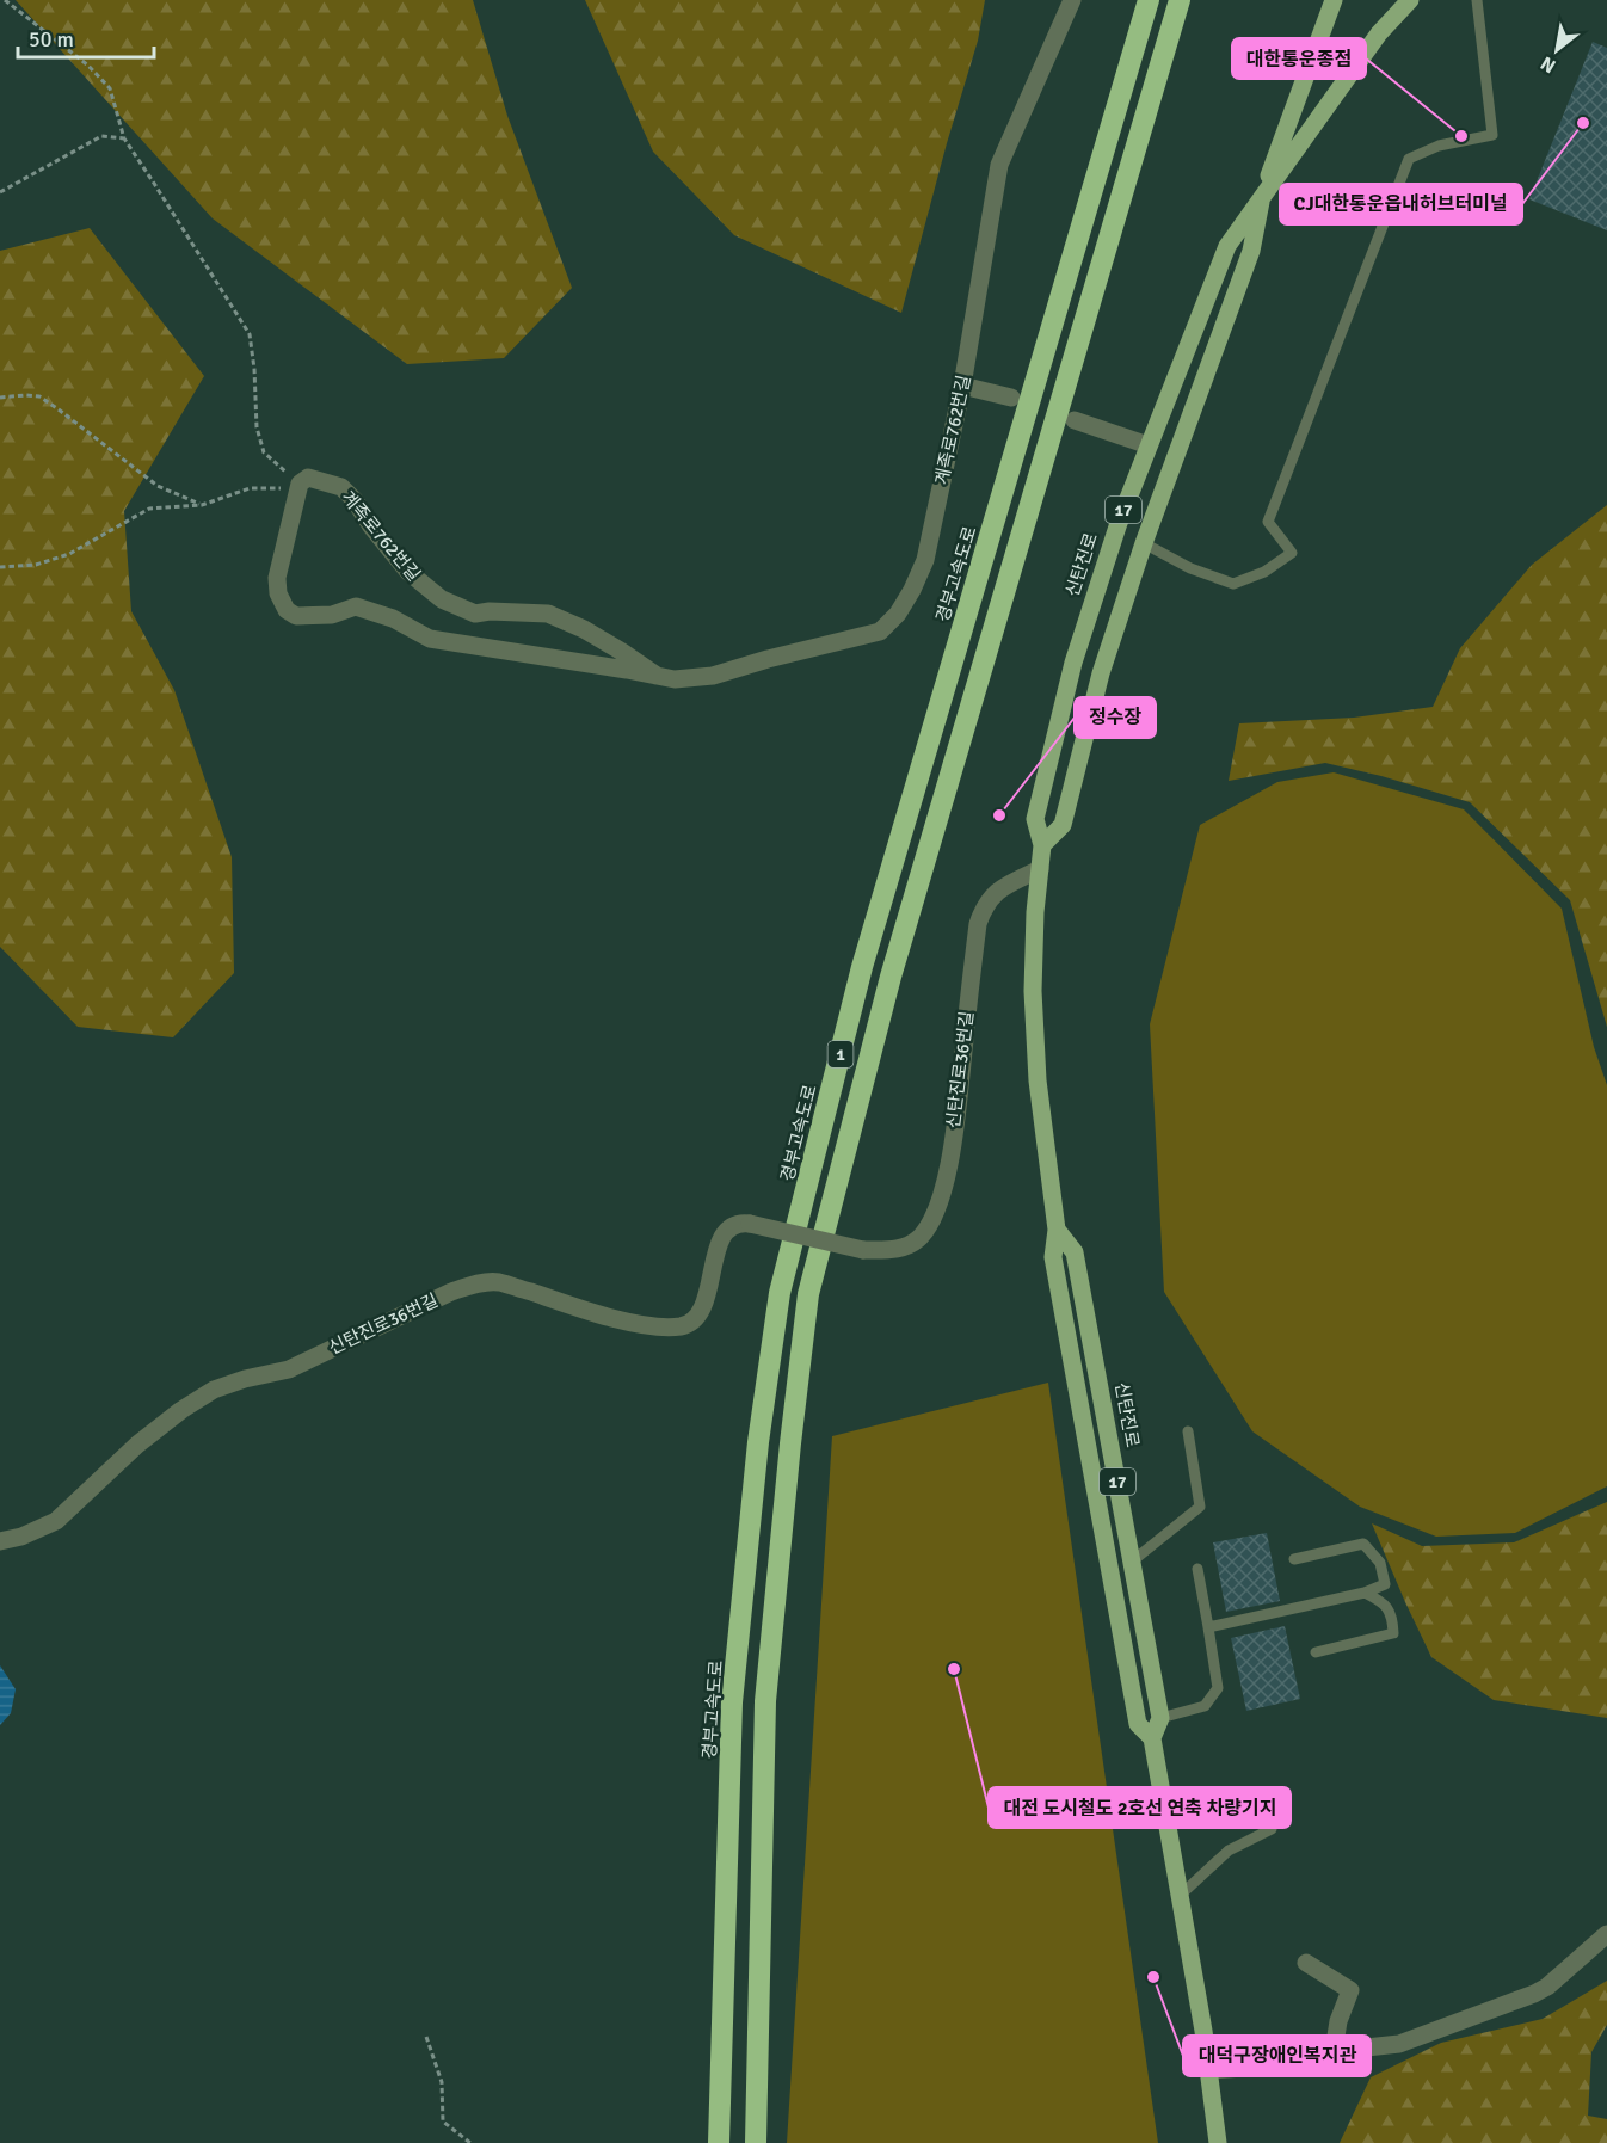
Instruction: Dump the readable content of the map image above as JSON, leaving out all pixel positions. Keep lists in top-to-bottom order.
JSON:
{
  "streets": {
    "highway": ["경부고속도로", "1"],
    "main road": ["17", "신탄진로"],
    "street": ["계족로762번길", "신탄진로36번길"]
  },
  "crossings": [
    ["신탄진로", "신탄진로36번길"]
  ],
  "places": [
    "CJ대한통운읍내허브터미널",
    "대한통운종점",
    "정수장",
    "대전 도시철도 2호선 연축 차량기지",
    "대덕구장애인복지관"
  ],
  "scale_bar": "50 m",
  "north": "bottom left"
}
